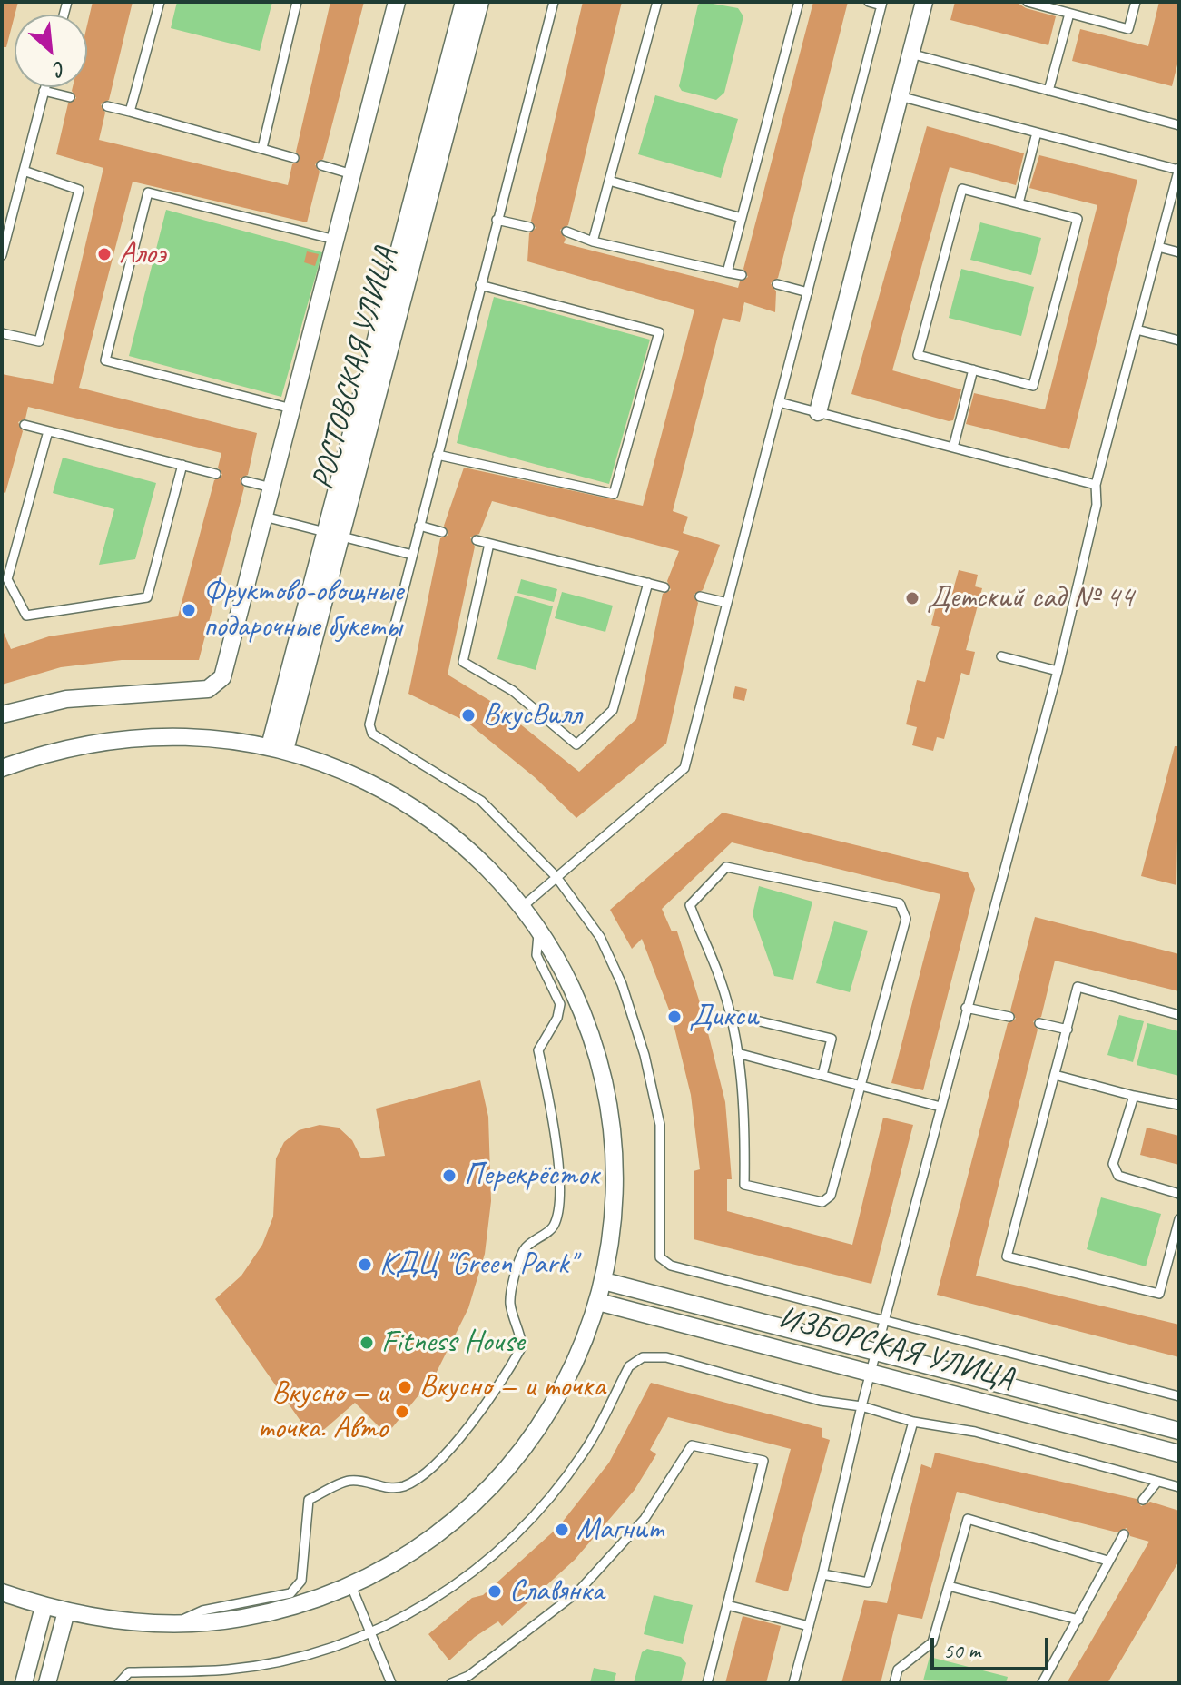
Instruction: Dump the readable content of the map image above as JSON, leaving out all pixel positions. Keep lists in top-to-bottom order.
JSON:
{
  "streets": {
    "street": ["РОСТОВСКАЯ УЛИЦА", "ИЗБОРСКАЯ УЛИЦА"]
  },
  "places": [
    "Алоэ",
    "Детский сад № 44",
    "Фруктово-овощные подарочные букеты",
    "ВкусВилл",
    "Дикси",
    "Перекрёсток",
    "КДЦ \"Green Park\"",
    "Fitness House",
    "Вкусно — и точка",
    "Вкусно — и точка. Авто",
    "Магнит",
    "Славянка"
  ],
  "scale_bar": "50 m",
  "north": "bottom right"
}
